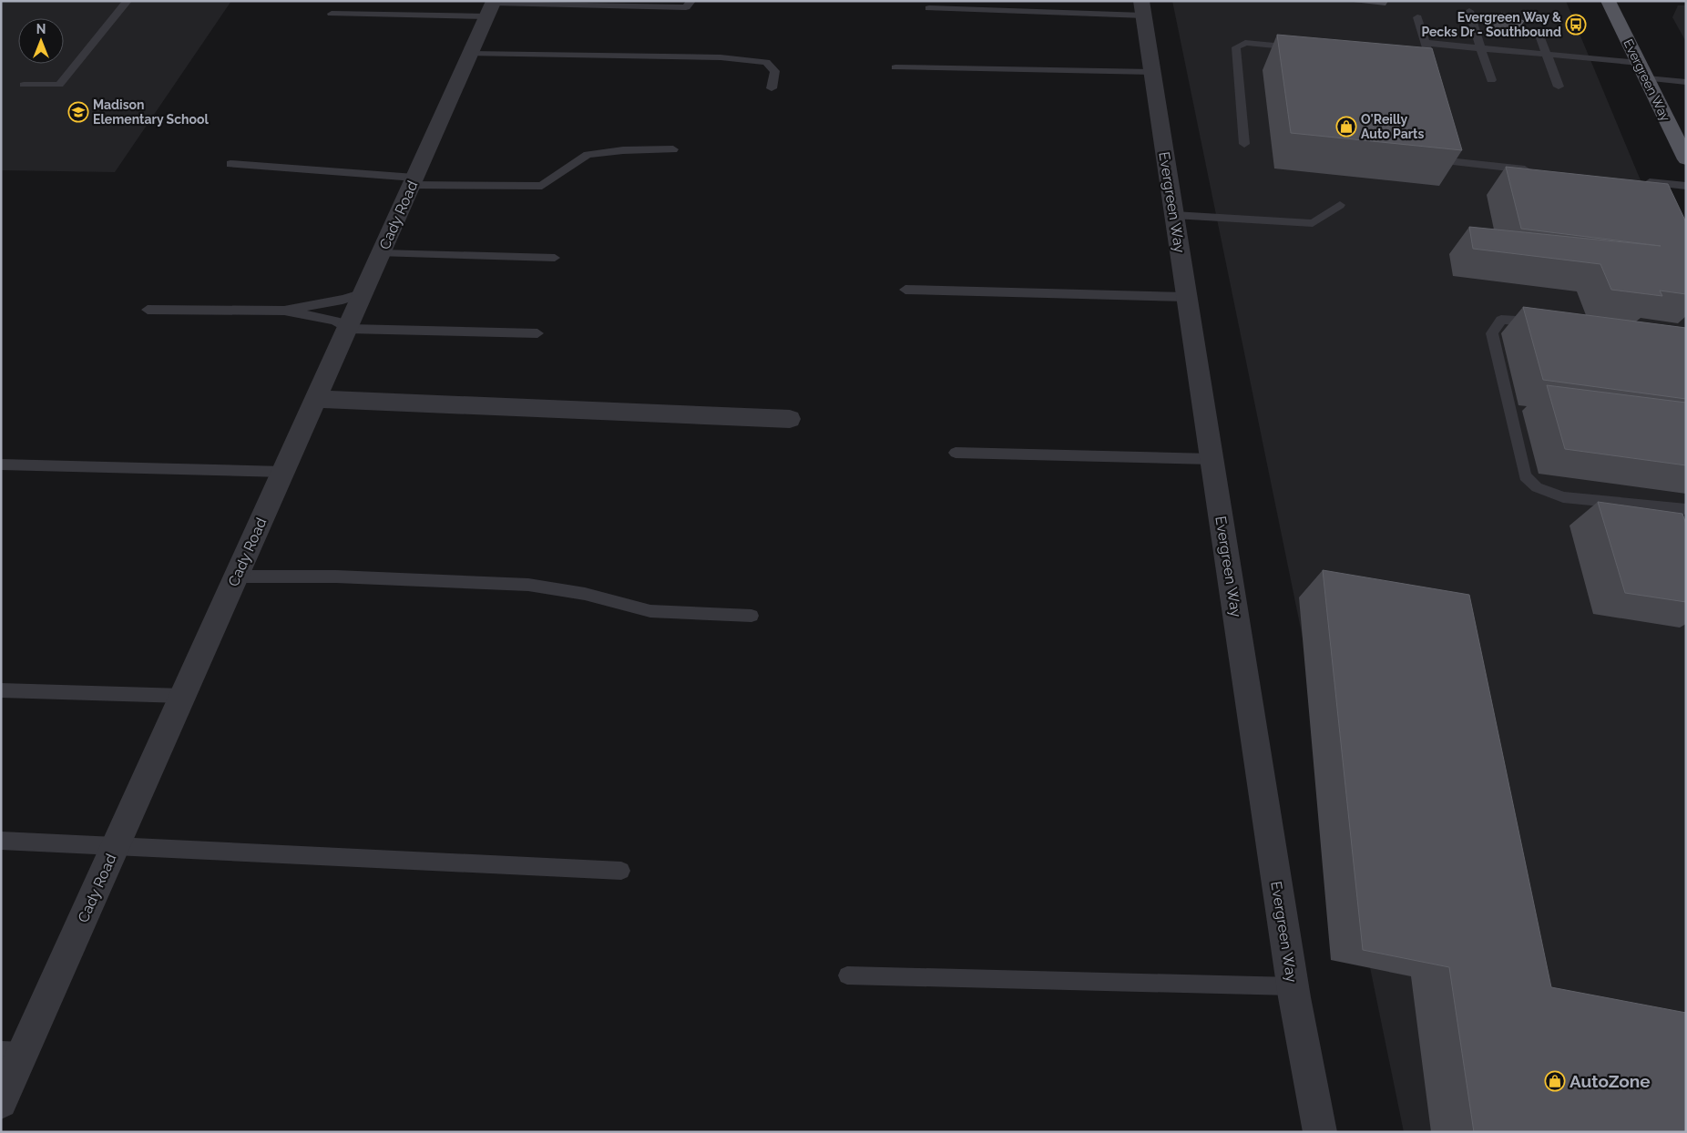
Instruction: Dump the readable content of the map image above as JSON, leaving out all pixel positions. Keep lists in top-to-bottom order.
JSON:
{
  "streets": {
    "main road": ["Evergreen Way"],
    "street": ["Cady Road"]
  },
  "places": {
    "bus stop": ["Evergreen Way & Pecks Dr - Southbound"],
    "school or university": ["Madison Elementary School"],
    "shop": ["O'Reilly Auto Parts", "AutoZone"]
  },
  "north": "top"
}
